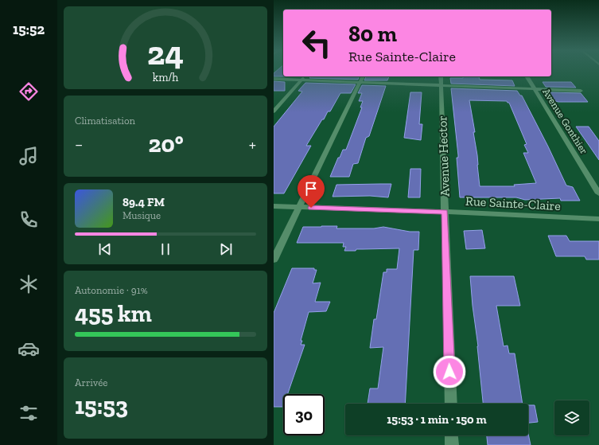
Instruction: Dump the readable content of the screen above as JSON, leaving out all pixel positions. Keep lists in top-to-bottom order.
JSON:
{
  "streets": {
    "street": ["Avenue Gonthier", "Avenue Hector", "Rue Sainte-Claire"]
  },
  "crossings": [
    ["Avenue Hector", "Rue Sainte-Claire"]
  ],
  "page": {
    "tabs": "15:52",
    "turn": ["80 m", "Rue Sainte-Claire"],
    "tile": [
      "Climatisation",
      ["Autonomie · 91%", "455 km"],
      ["Arrivée", "15:53"]
    ],
    "heat": ["−", "20°", "+"],
    "song": ["89.4 FM", "Musique"],
    "limit": "30",
    "trip": "15:53 · 1 min · 150 m",
    "gauge": ["24", "km/h"]
  }
}
